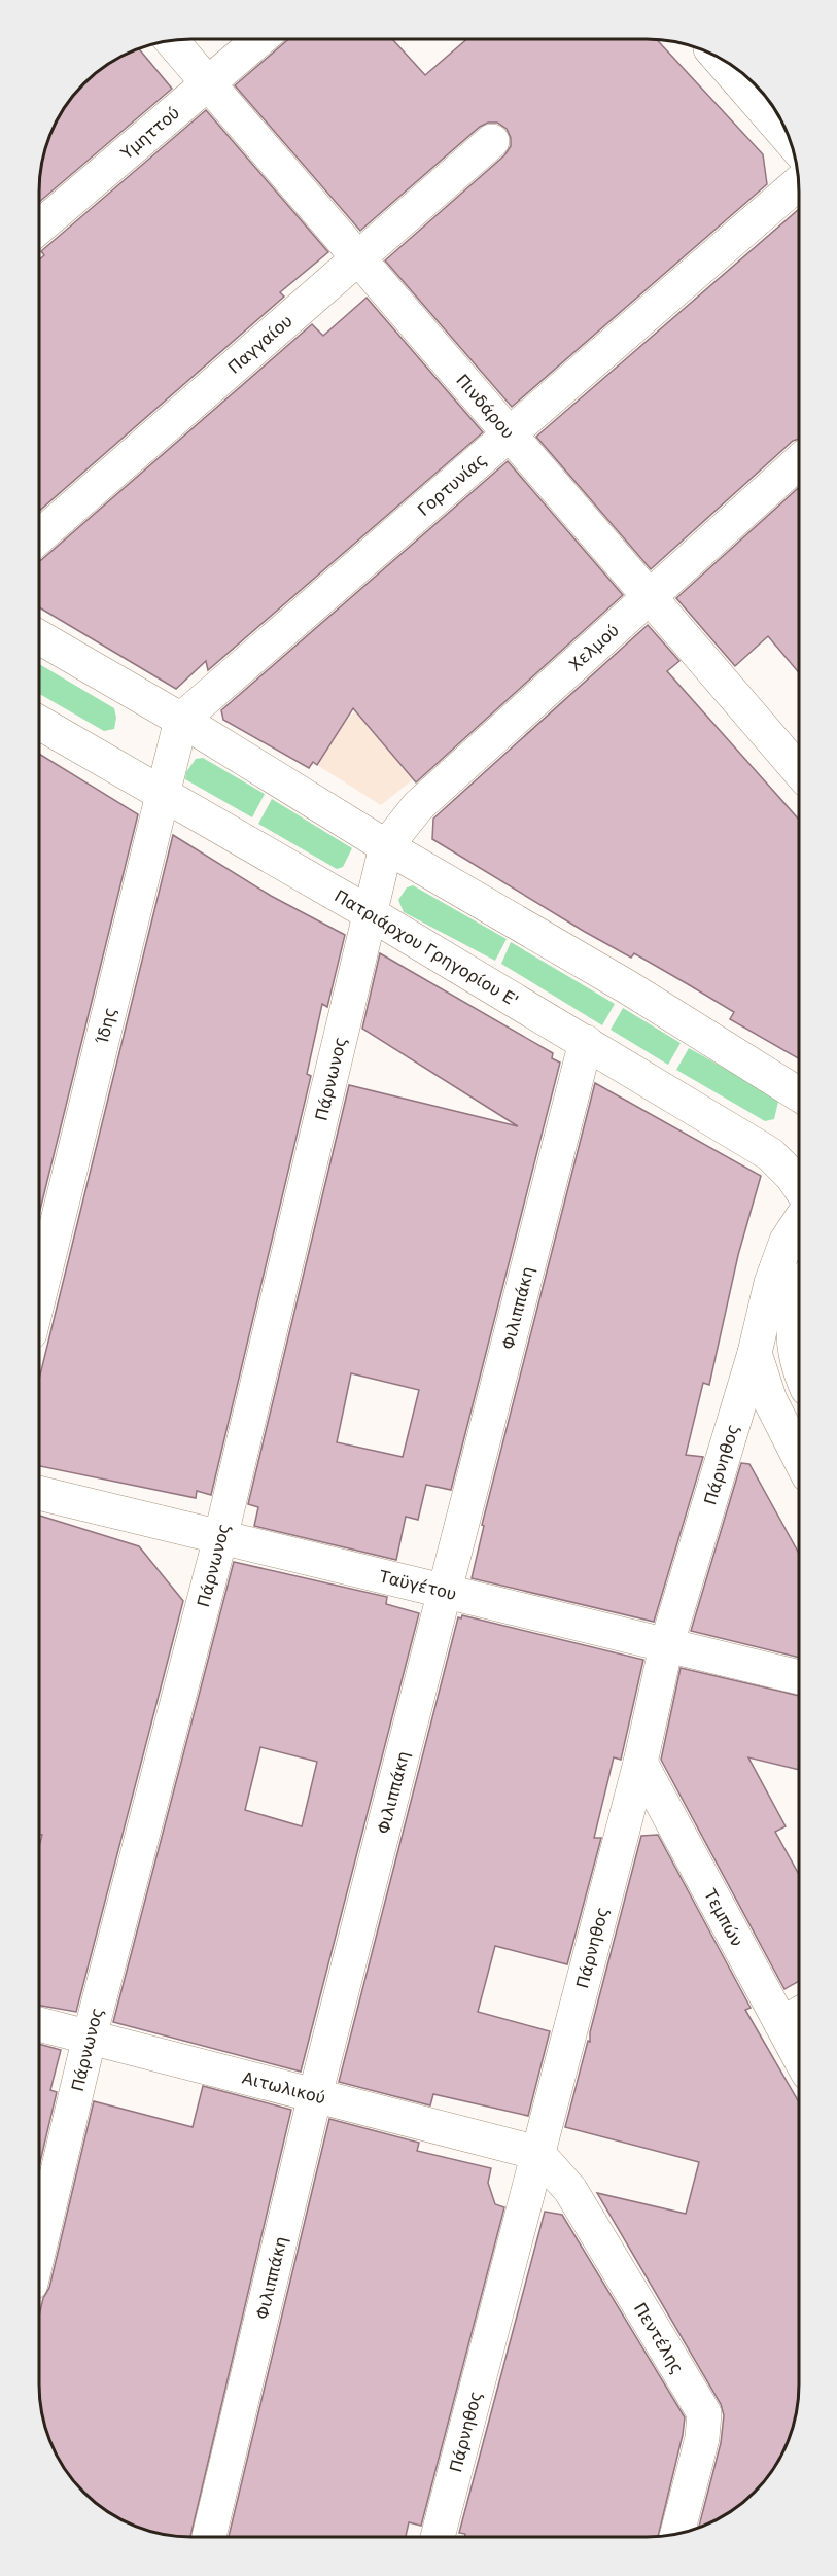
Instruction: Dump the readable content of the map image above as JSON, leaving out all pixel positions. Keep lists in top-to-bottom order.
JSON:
{
  "streets": {
    "street": [
      "Υμηττού",
      "Παγγαίου",
      "Πινδάρου",
      "Γορτυνίας",
      "Χελμού",
      "Πατριάρχου Γρηγορίου Ε'",
      "Ίδης",
      "Πάρνωνος",
      "Φιλιππάκη",
      "Πάρνηθος",
      "Ταϋγέτου",
      "Τεμπών",
      "Αιτωλικού",
      "Πεντέλης"
    ]
  },
  "crossings": [
    ["Υμηττού", "Πινδάρου"],
    ["Παγγαίου", "Πινδάρου"],
    ["Πινδάρου", "Γορτυνίας"],
    ["Πινδάρου", "Χελμού"],
    ["Γορτυνίας", "Ίδης"],
    ["Χελμού", "Πάρνωνος"],
    ["Πατριάρχου Γρηγορίου Ε'", "Ίδης"],
    ["Πατριάρχου Γρηγορίου Ε'", "Πάρνωνος"],
    ["Πατριάρχου Γρηγορίου Ε'", "Φιλιππάκη"],
    ["Πάρνωνος", "Ταϋγέτου"],
    ["Πάρνωνος", "Αιτωλικού"],
    ["Φιλιππάκη", "Ταϋγέτου"],
    ["Φιλιππάκη", "Αιτωλικού"],
    ["Πάρνηθος", "Ταϋγέτου"],
    ["Πάρνηθος", "Τεμπών"],
    ["Πάρνηθος", "Αιτωλικού"],
    ["Πάρνηθος", "Πεντέλης"],
    ["Αιτωλικού", "Πεντέλης"]
  ]
}
